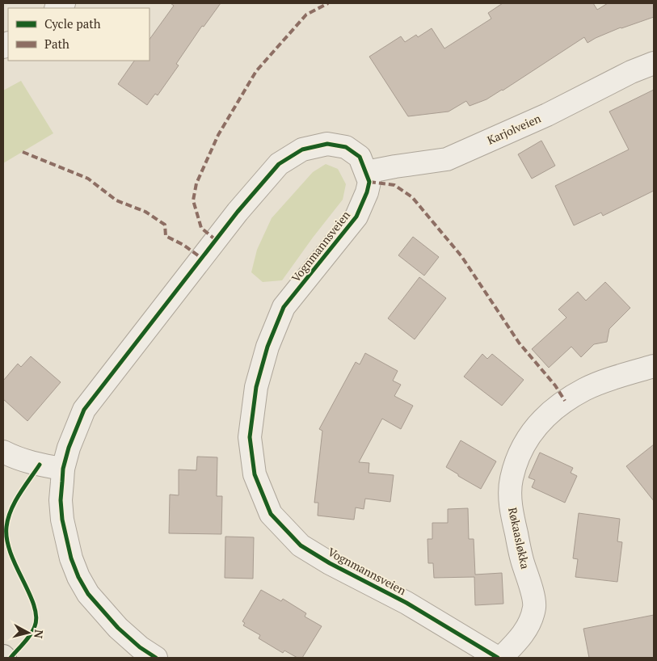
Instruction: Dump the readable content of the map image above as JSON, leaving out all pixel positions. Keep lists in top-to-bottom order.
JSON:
{
  "streets": {
    "street": ["Karjolveien", "Vognmannsveien", "Røkaasløkka"]
  },
  "crossings": [
    ["Karjolveien", "Vognmannsveien"],
    ["Vognmannsveien", "Røkaasløkka"]
  ],
  "legend": ["Cycle path", "Path"],
  "north": "right"
}
